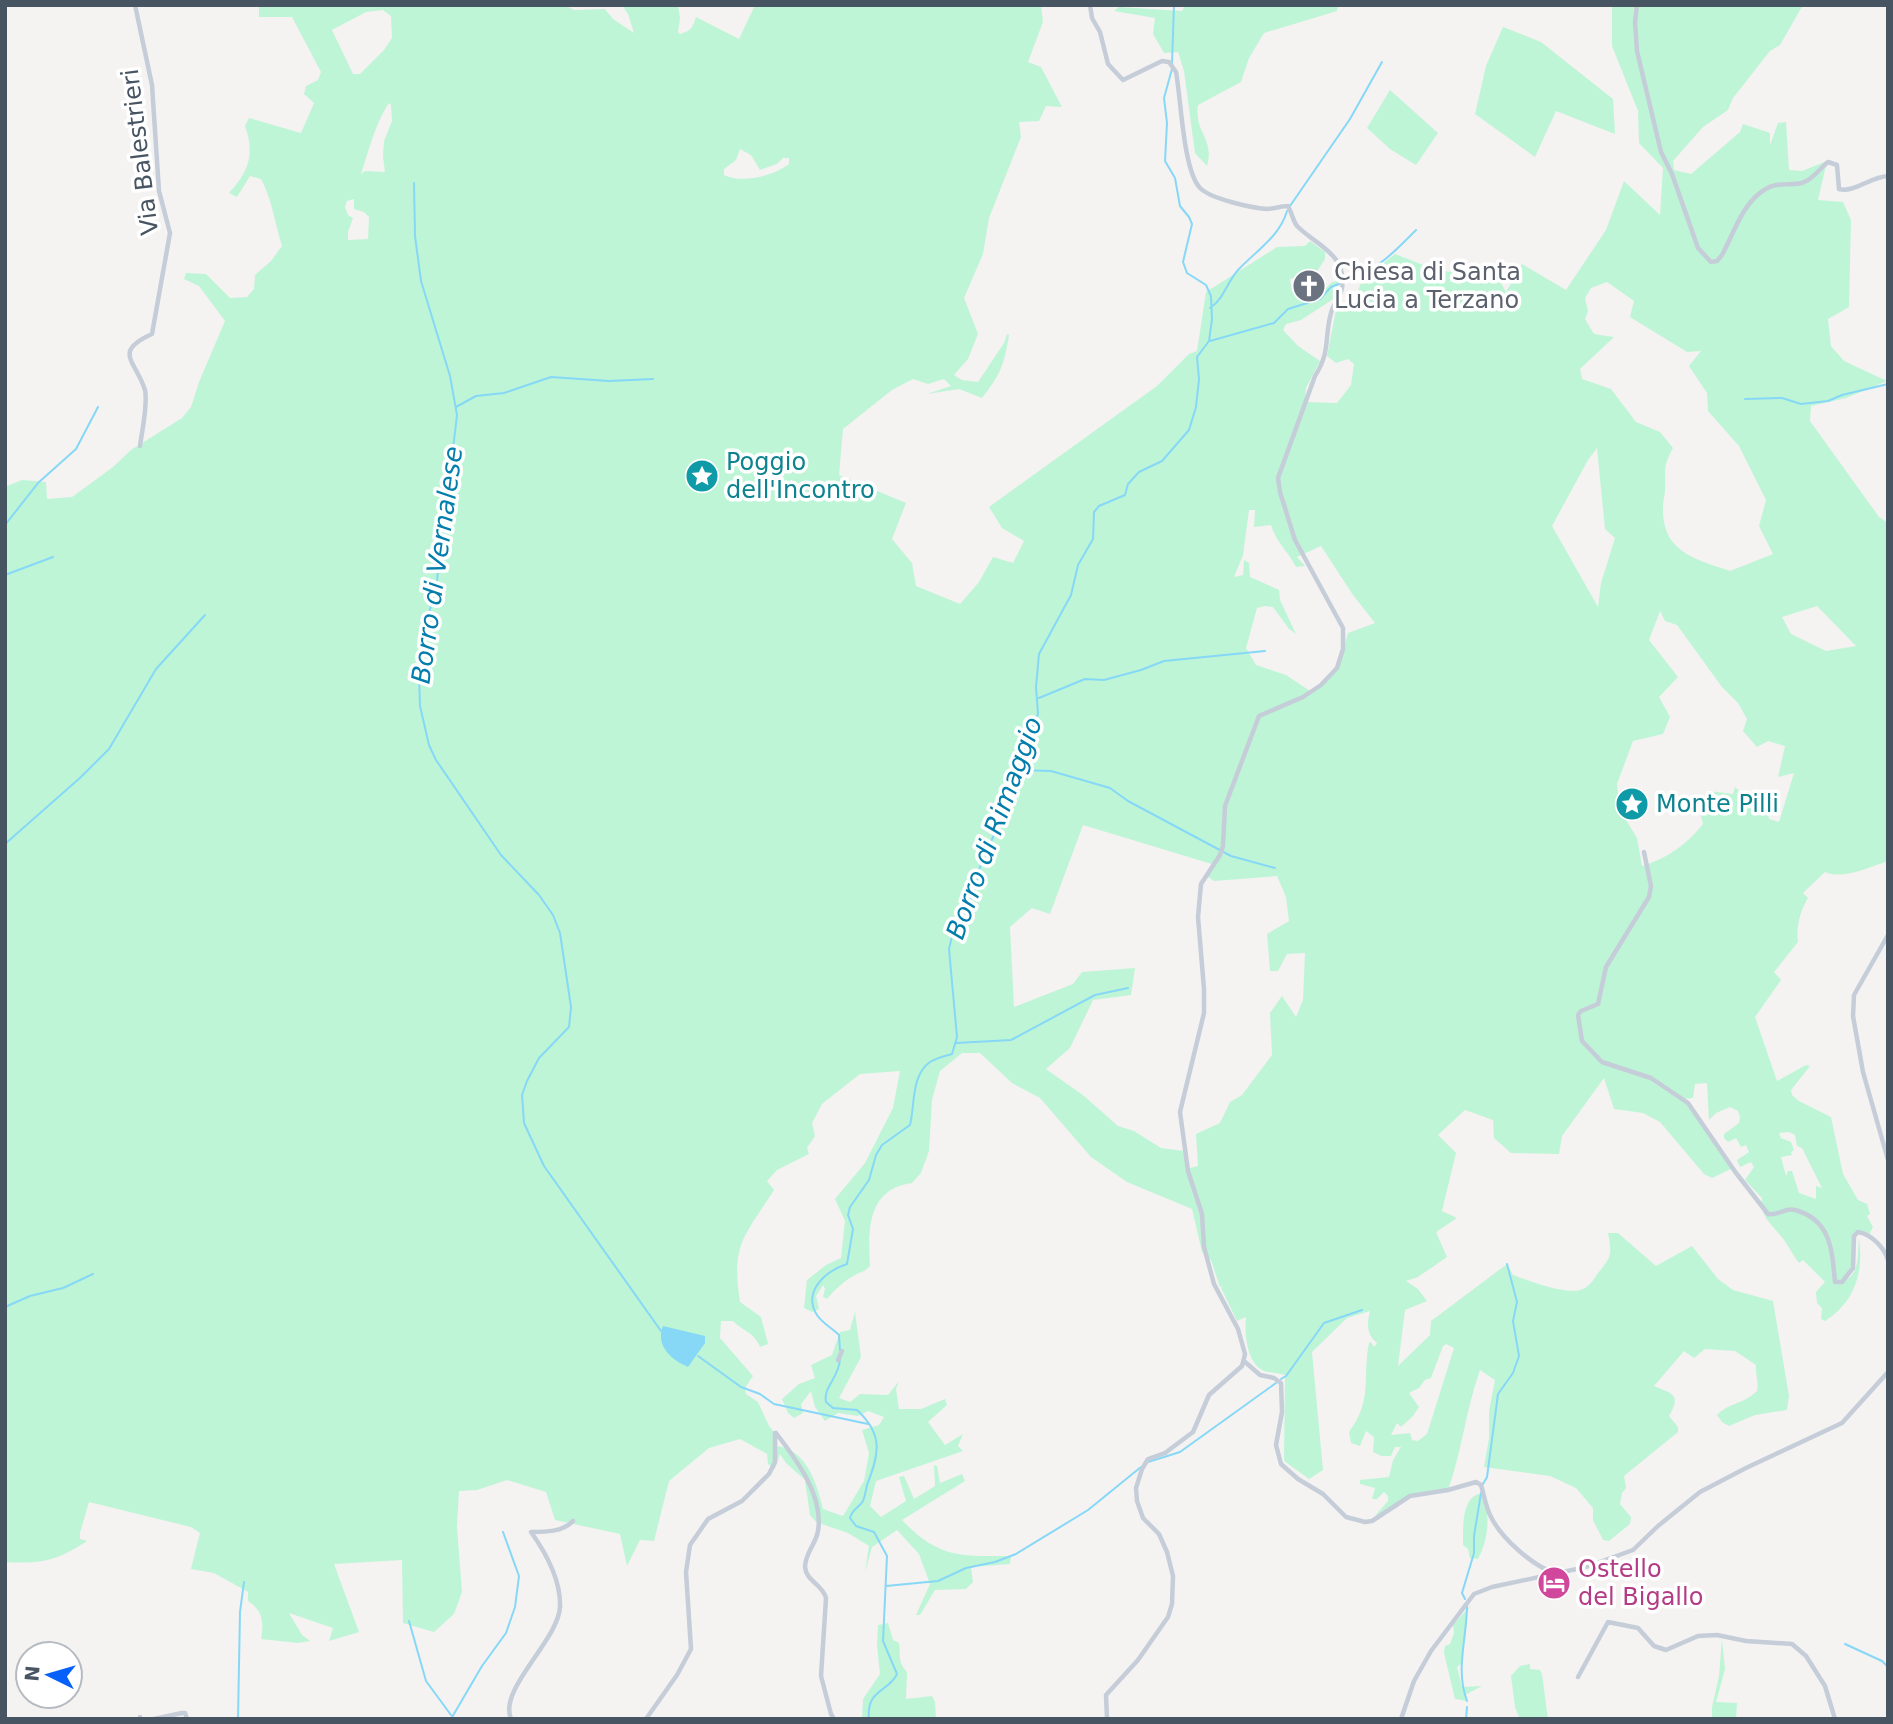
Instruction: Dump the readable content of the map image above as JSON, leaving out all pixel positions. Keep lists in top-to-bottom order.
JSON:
{
  "streets": {
    "street": ["Via Balestrieri"]
  },
  "water": ["Borro di Vernalese", "Borro di Rimaggio"],
  "places": {
    "church": ["Chiesa di Santa Lucia a Terzano"],
    "place": ["Poggio dell'Incontro", "Monte Pilli"],
    "hotel": ["Ostello del Bigallo"]
  },
  "north": "left"
}
